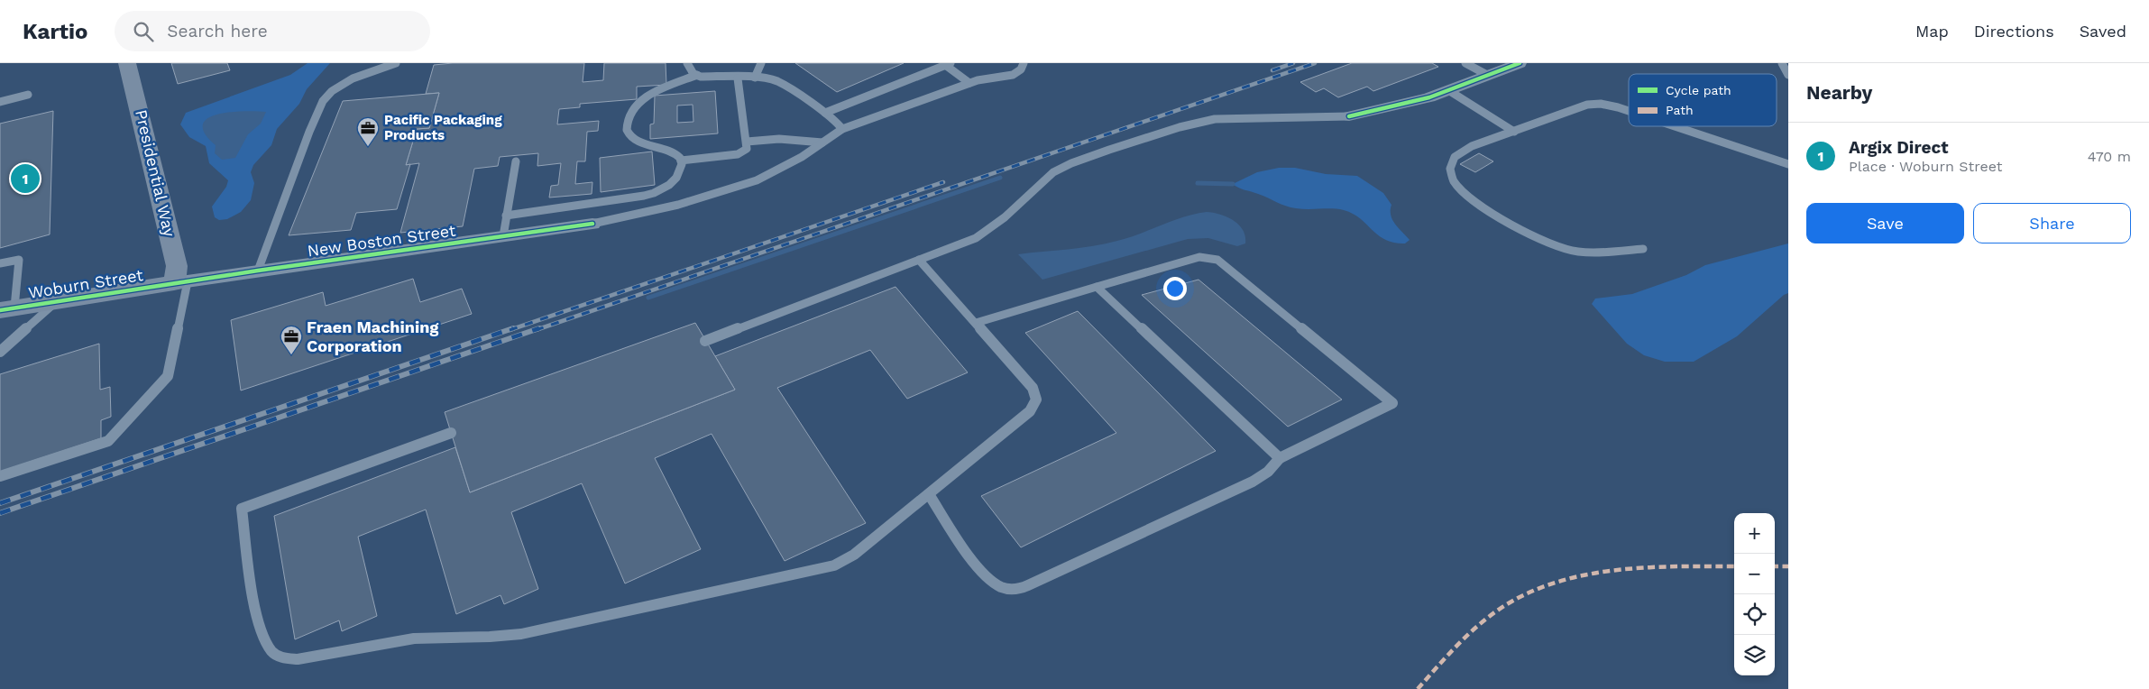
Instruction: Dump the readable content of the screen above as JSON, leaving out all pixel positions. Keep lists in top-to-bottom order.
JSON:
{
  "streets": {
    "street": ["Presidential Way", "New Boston Street", "Woburn Street"]
  },
  "crossings": [
    ["Presidential Way", "New Boston Street"],
    ["Presidential Way", "Woburn Street"],
    ["New Boston Street", "Woburn Street"]
  ],
  "places": {
    "office": ["Pacific Packaging Products", "Fraen Machining Corporation"]
  },
  "legend": ["Cycle path", "Path"],
  "page": {
    "header": "Kartio",
    "search": "Search here",
    "nav": ["Map", "Directions", "Saved"],
    "heading": "Nearby",
    "list": [
      {
        "mark": "1",
        "name": "Argix Direct",
        "note": "Place · Woburn Street",
        "value": "470 m"
      }
    ],
    "pins": "1",
    "buttons": ["Save", "Share"],
    "map_buttons": ["+", "−"]
  }
}
